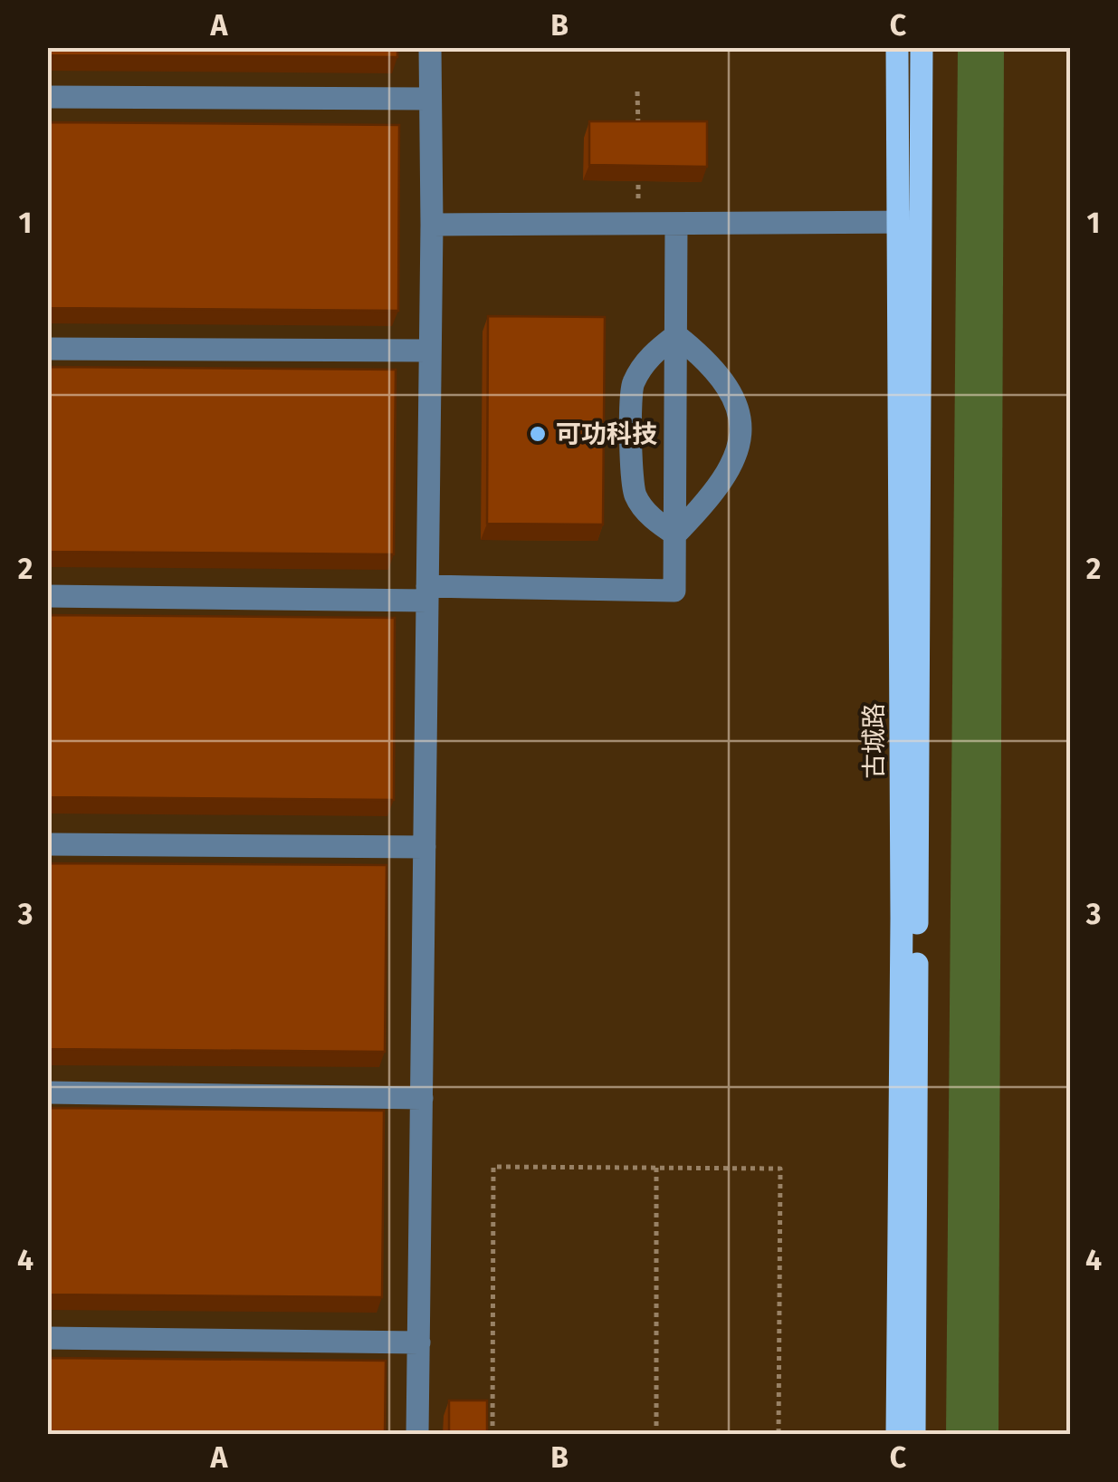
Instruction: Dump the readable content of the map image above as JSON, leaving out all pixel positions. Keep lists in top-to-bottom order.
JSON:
{
  "streets": {
    "main road": ["古城路"]
  },
  "places": ["可功科技"],
  "grid": {
    "columns": ["A", "B", "C"],
    "rows": [
      "1",
      "2",
      "3",
      "4"
    ]
  }
}
